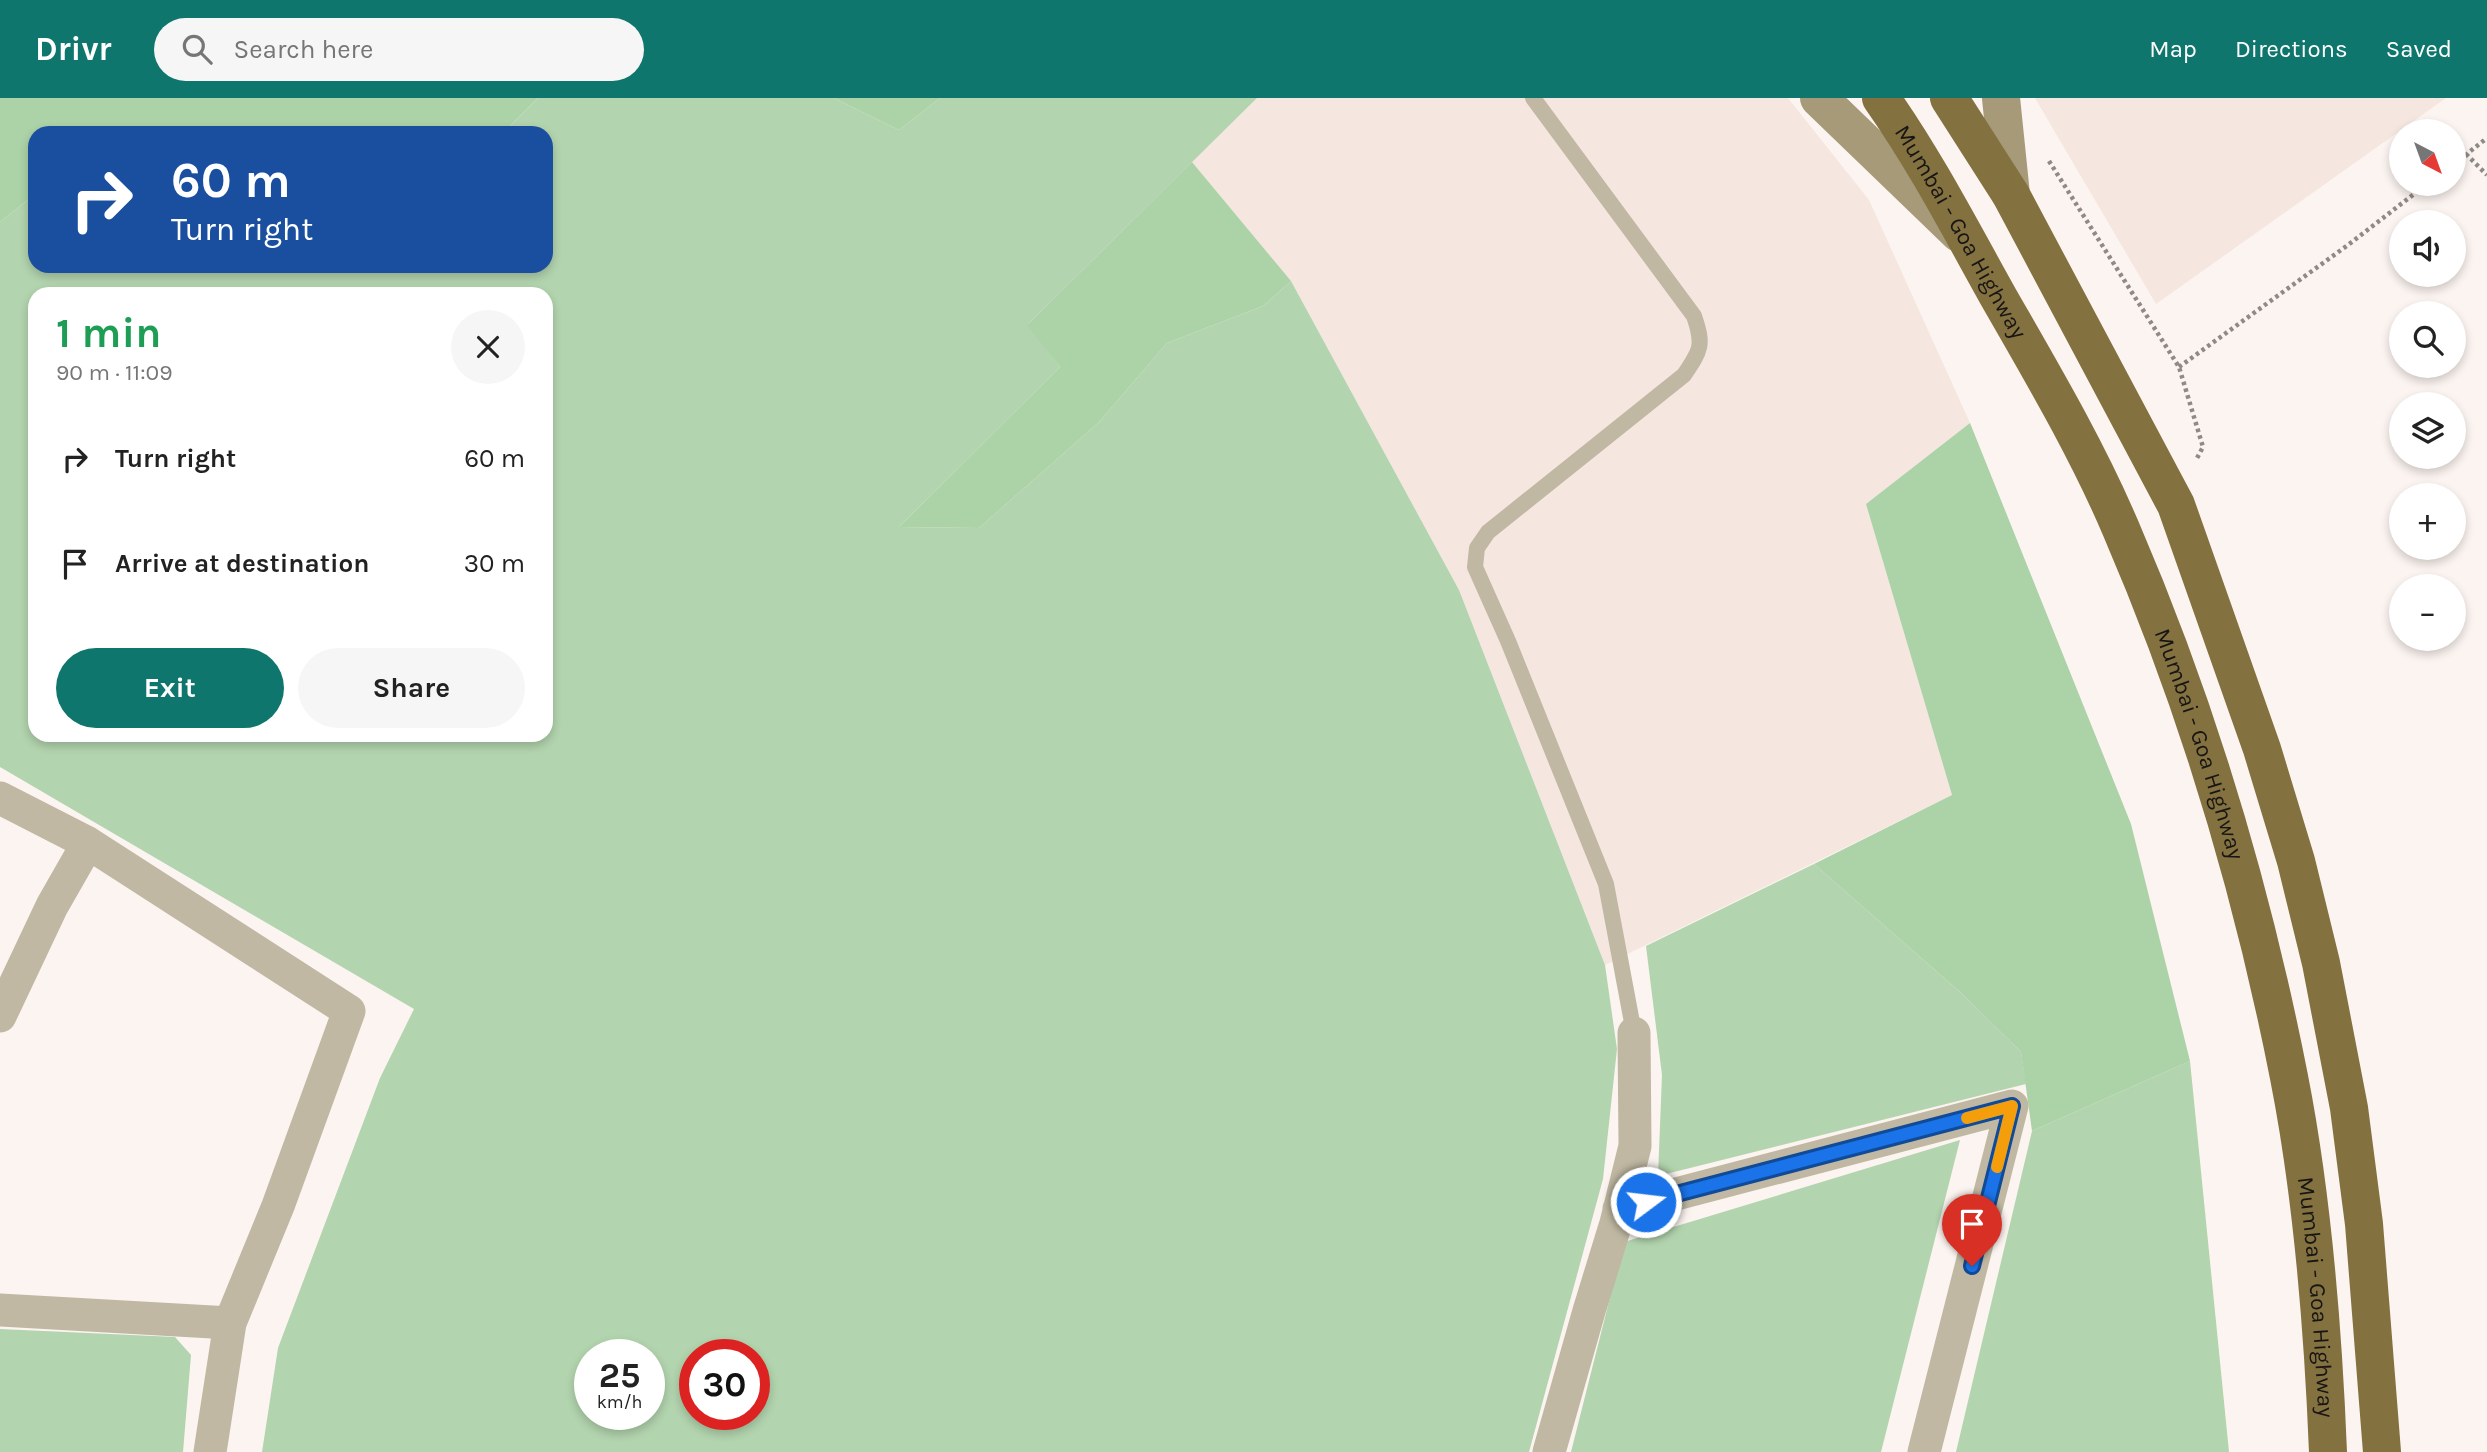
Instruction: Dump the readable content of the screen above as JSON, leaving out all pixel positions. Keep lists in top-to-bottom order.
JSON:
{
  "streets": {
    "highway": ["Mumbai - Goa Highway"]
  },
  "north": "bottom right",
  "page": {
    "header": "Drivr",
    "search": "Search here",
    "nav": ["Map", "Directions", "Saved"],
    "map_buttons": ["+", "−"],
    "turn": ["60 m", "Turn right"],
    "heading": ["1 min", "90 m · 11:09"],
    "list": [
      {
        "name": "Turn right",
        "value": "60 m"
      },
      {
        "name": "Arrive at destination",
        "value": "30 m"
      }
    ],
    "buttons": ["Exit", "Share"],
    "speed": "25 km/h",
    "limit": "30"
  }
}
